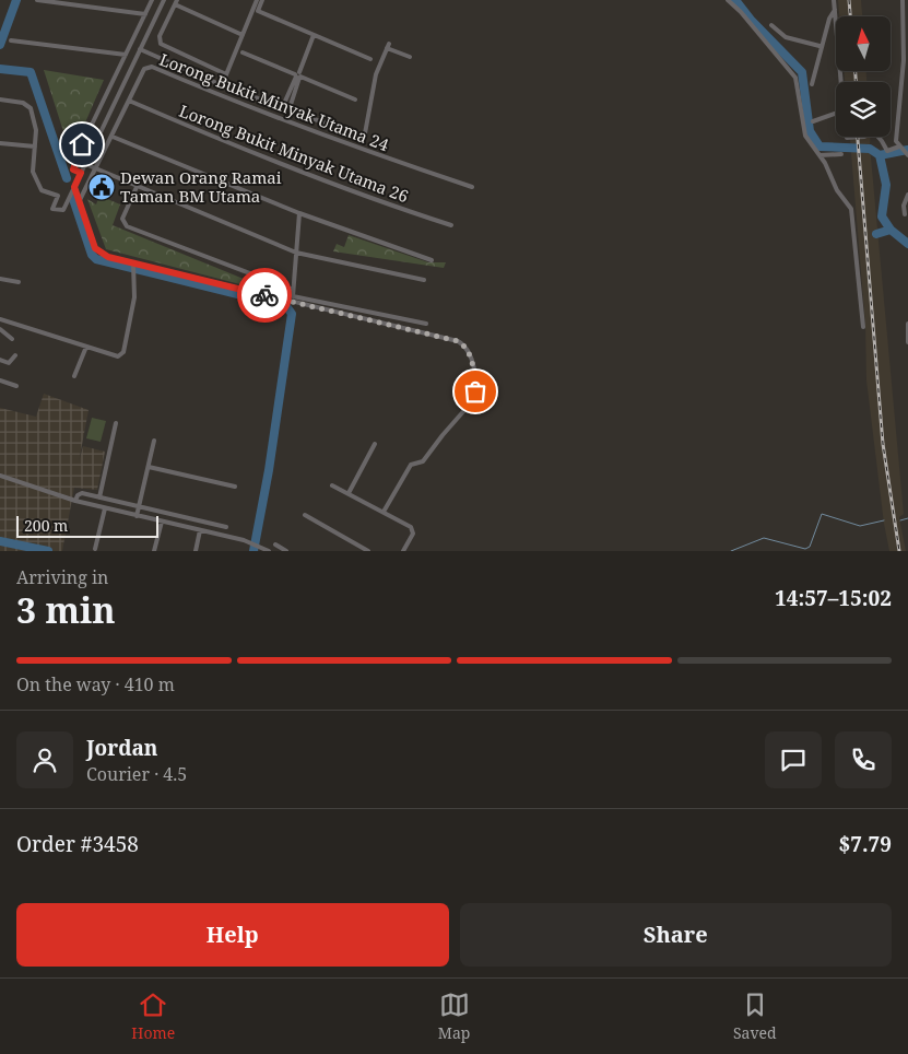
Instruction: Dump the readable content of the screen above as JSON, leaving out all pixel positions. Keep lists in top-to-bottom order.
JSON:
{
  "streets": {
    "street": ["Lorong Bukit Minyak Utama 24", "Lorong Bukit Minyak Utama 26"]
  },
  "crossings": [
    ["Lorong Bukit Minyak Utama 24", "Lorong Bukit Minyak Utama 26"]
  ],
  "places": {
    "public building": ["Dewan Orang Ramai Taman BM Utama"]
  },
  "scale_bar": "200 m",
  "north": "top",
  "page": {
    "scale": "200 m",
    "heading": ["3 min", "Arriving in", "14:57–15:02"],
    "panel": [
      "Jordan",
      "Courier · 4.5",
      "Order #3458",
      "$7.79"
    ],
    "bar": "On the way · 410 m",
    "buttons": ["Help", "Share"],
    "tabs": ["Home", "Map", "Saved"]
  }
}
